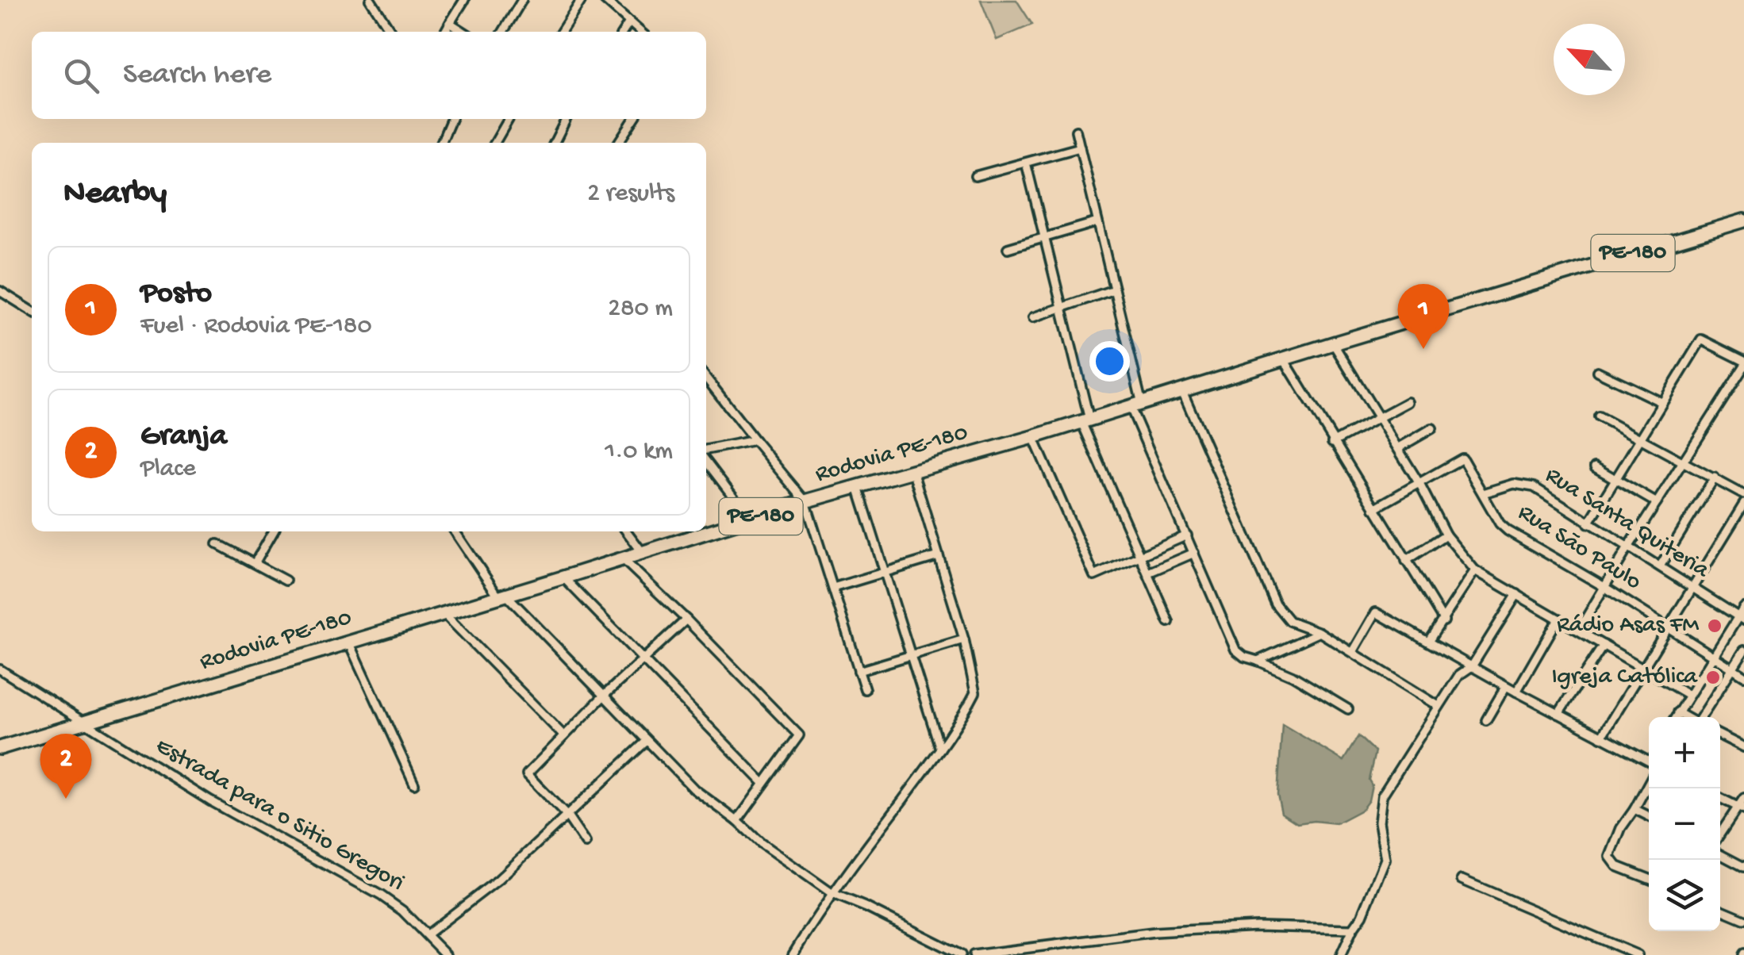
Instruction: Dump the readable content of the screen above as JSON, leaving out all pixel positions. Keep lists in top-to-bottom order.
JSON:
{
  "streets": {
    "main road": ["PE-180", "Rodovia PE-180"],
    "street": ["Rua Santa Quiteria", "Rua São Paulo", "Estrada para o Sitio Gregori"]
  },
  "crossings": [
    ["Rodovia PE-180", "Estrada para o Sitio Gregori"],
    ["Rua Santa Quiteria", "Rua São Paulo"]
  ],
  "places": ["Rádio Asas FM", "Igreja Católica"],
  "north": "top left",
  "page": {
    "search": "Search here",
    "heading": ["Nearby", "2 results"],
    "list": [
      {
        "mark": "1",
        "name": "Posto",
        "note": "Fuel · Rodovia PE-180",
        "value": "280 m"
      },
      {
        "mark": "2",
        "name": "Granja",
        "note": "Place",
        "value": "1.0 km"
      }
    ],
    "pins": ["1", "2"],
    "map_buttons": ["+", "−"]
  }
}
